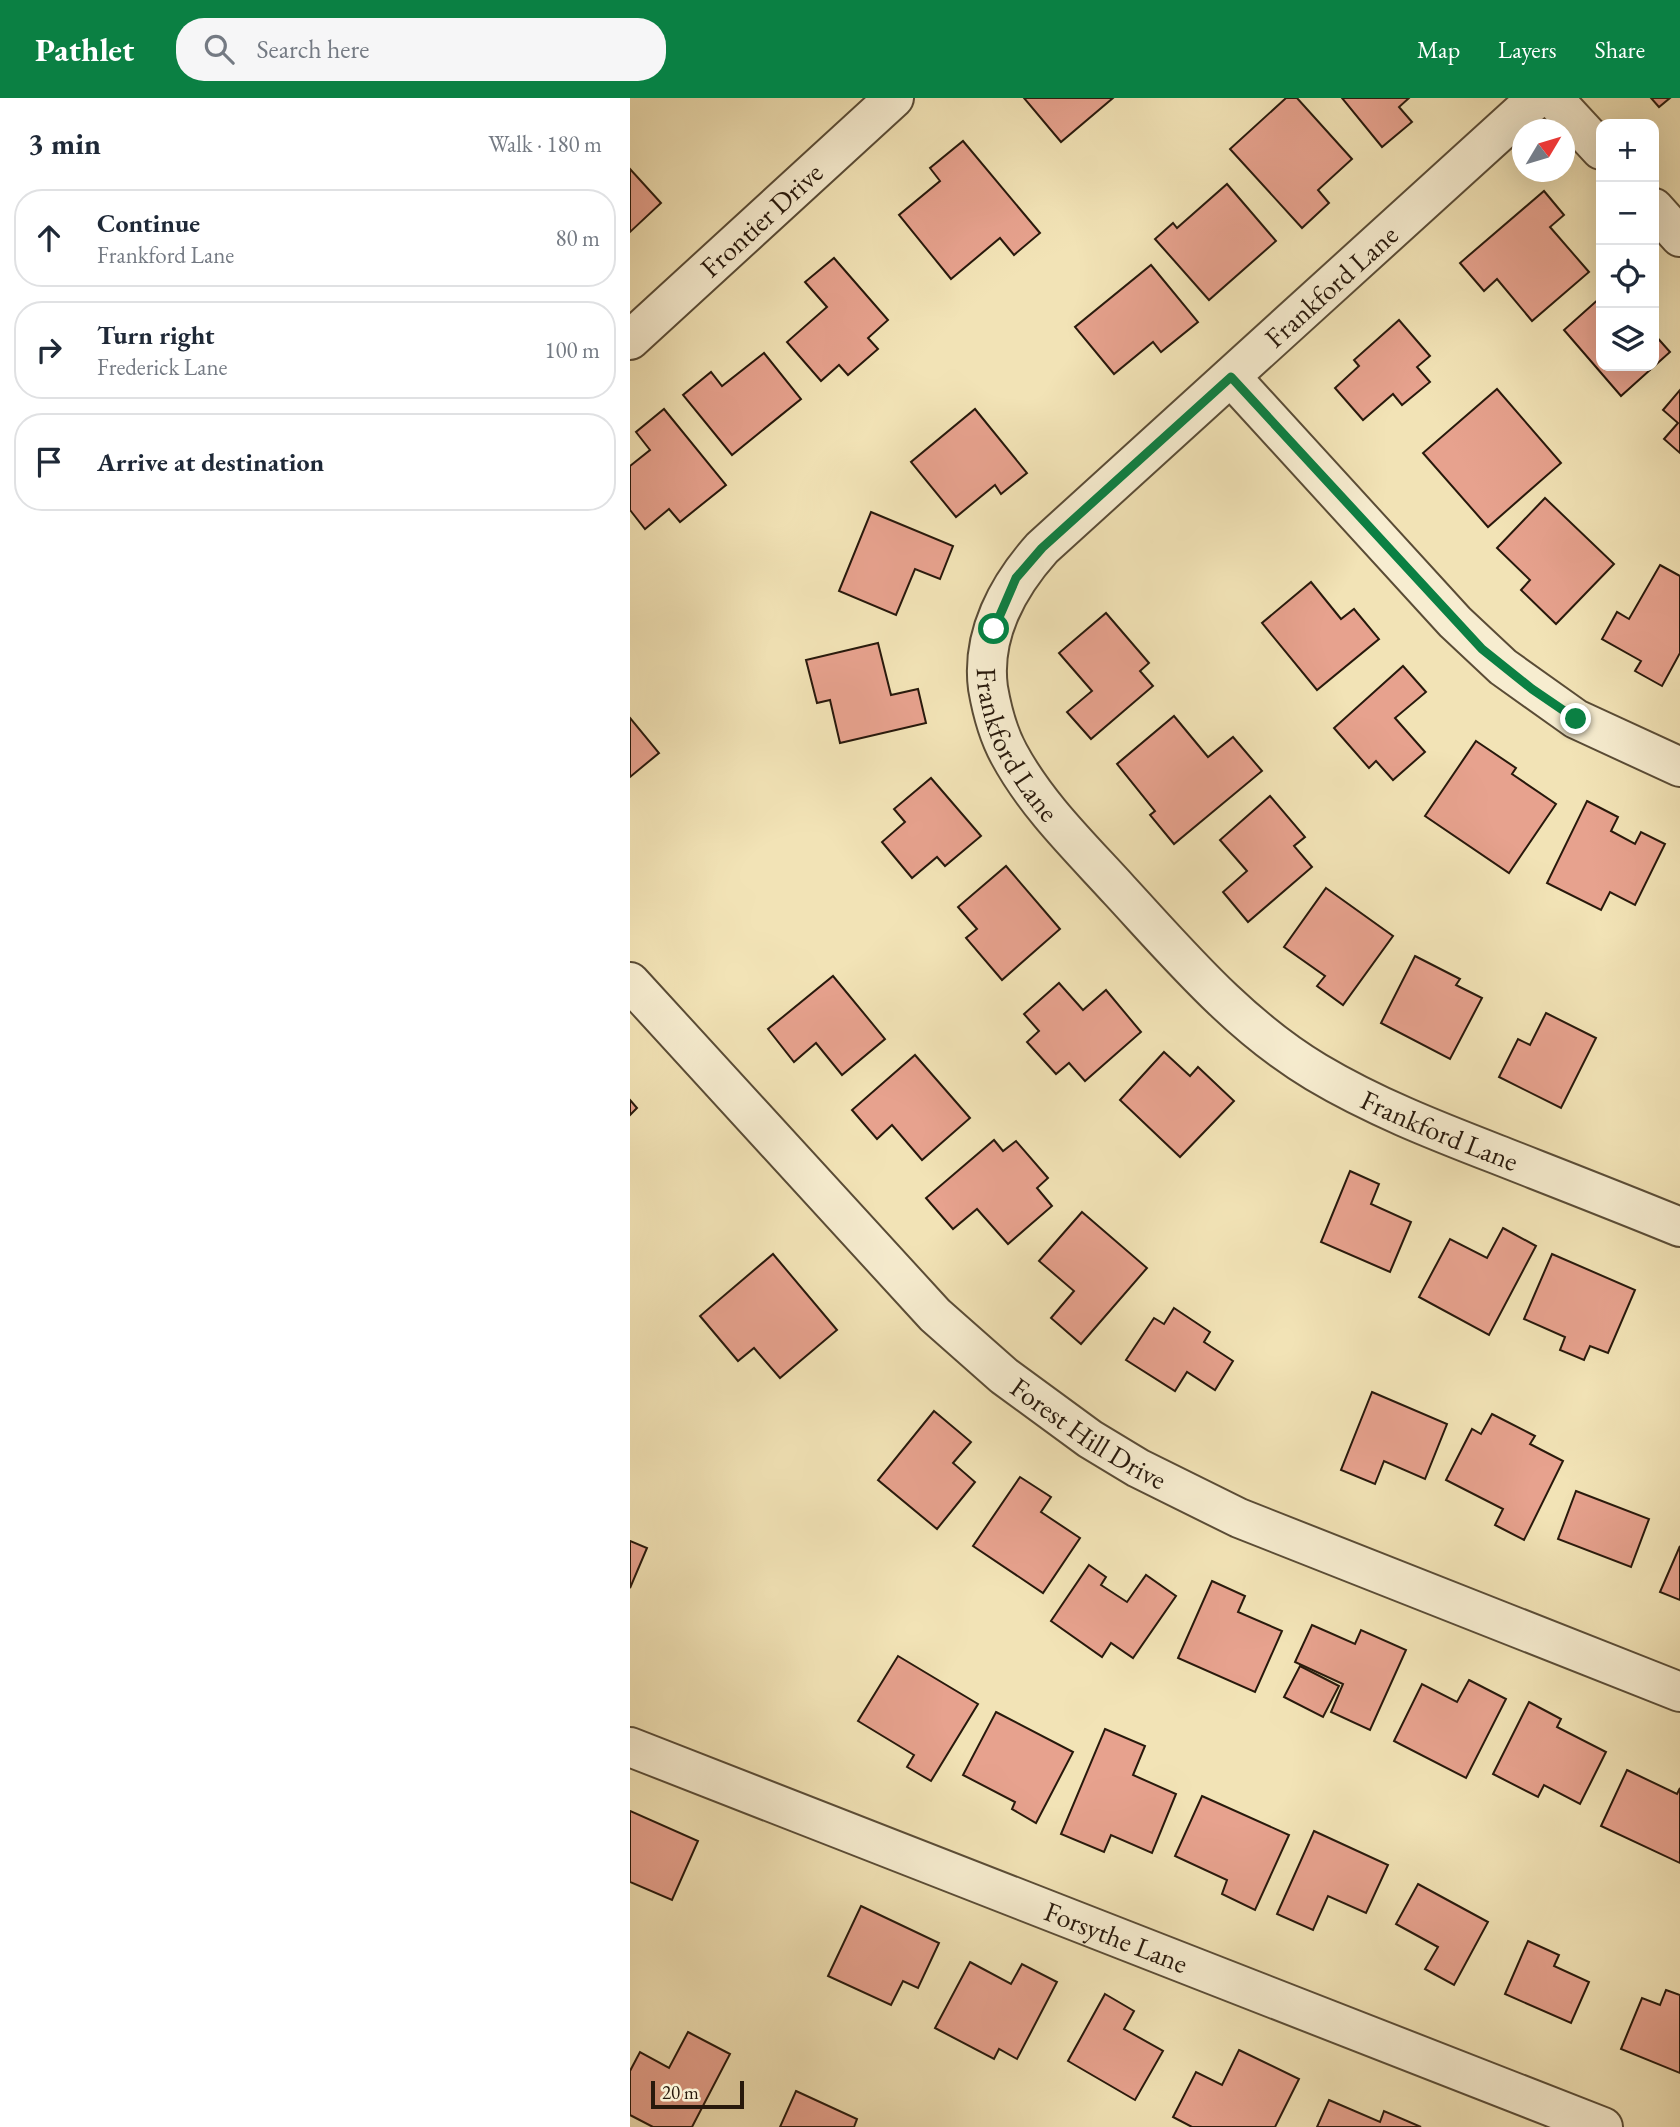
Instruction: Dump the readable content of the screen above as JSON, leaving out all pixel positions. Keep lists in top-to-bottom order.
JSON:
{
  "streets": {
    "street": [
      "Frontier Drive",
      "Frankford Lane",
      "Forest Hill Drive",
      "Forsythe Lane"
    ]
  },
  "scale_bar": "20 m",
  "north": "top right",
  "page": {
    "header": "Pathlet",
    "search": "Search here",
    "nav": ["Map", "Layers", "Share"],
    "heading": ["3 min", "Walk · 180 m"],
    "map_buttons": ["+", "−"],
    "list": [
      ["Continue", "Frankford Lane", "80 m"],
      ["Turn right", "Frederick Lane", "100 m"],
      "Arrive at destination"
    ],
    "scale": "20 m"
  }
}
